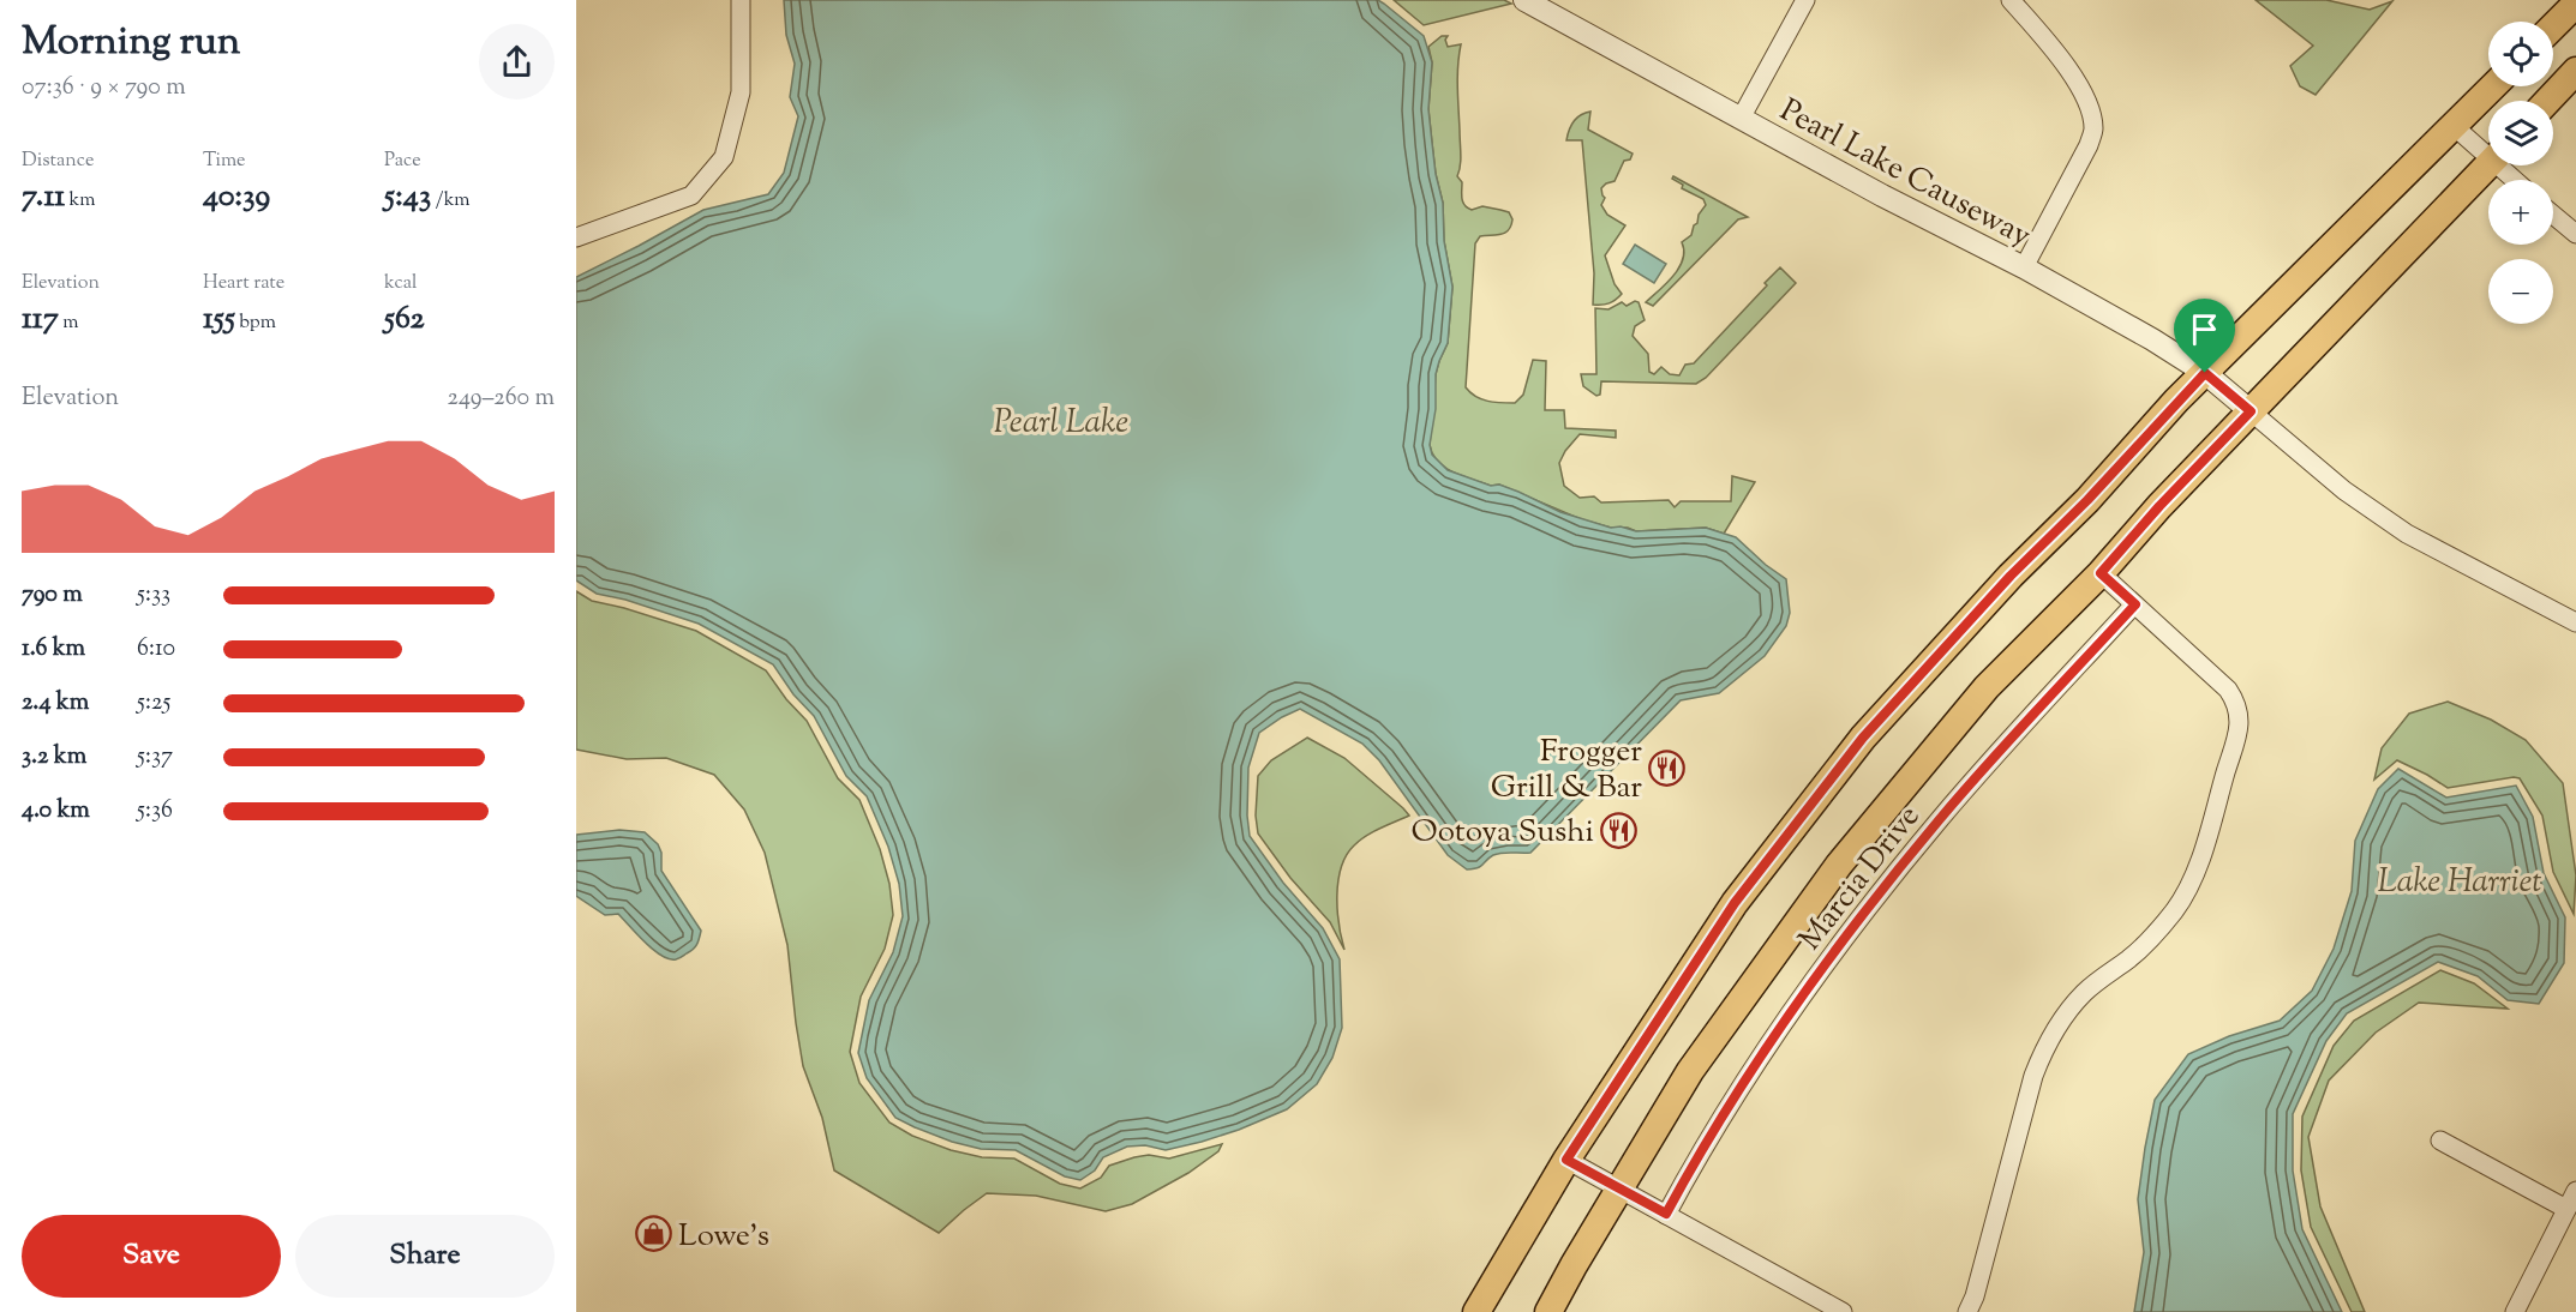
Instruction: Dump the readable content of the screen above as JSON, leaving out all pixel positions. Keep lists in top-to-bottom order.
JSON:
{
  "streets": {
    "street": ["Pearl Lake Causeway", "Marcia Drive"]
  },
  "water": ["Pearl Lake", "Lake Harriet"],
  "places": {
    "restaurant": ["Frogger Grill & Bar", "Ootoya Sushi"],
    "shop": ["Lowe's"]
  },
  "page": {
    "heading": ["Morning run", "07:36 · 9 × 790 m"],
    "map_buttons": ["+", "−"],
    "stats": [
      ["Distance", "7.11 km"],
      ["Time", "40:39"],
      ["Pace", "5:43 /km"],
      ["Elevation", "117 m"],
      ["Heart rate", "155 bpm"],
      ["kcal", "562"]
    ],
    "chart": ["Elevation", "249–260 m"],
    "list": [
      {
        "name": "790 m",
        "note": "5:33"
      },
      {
        "name": "1.6 km",
        "note": "6:10"
      },
      {
        "name": "2.4 km",
        "note": "5:25"
      },
      {
        "name": "3.2 km",
        "note": "5:37"
      },
      {
        "name": "4.0 km",
        "note": "5:36"
      }
    ],
    "buttons": ["Save", "Share"]
  }
}
